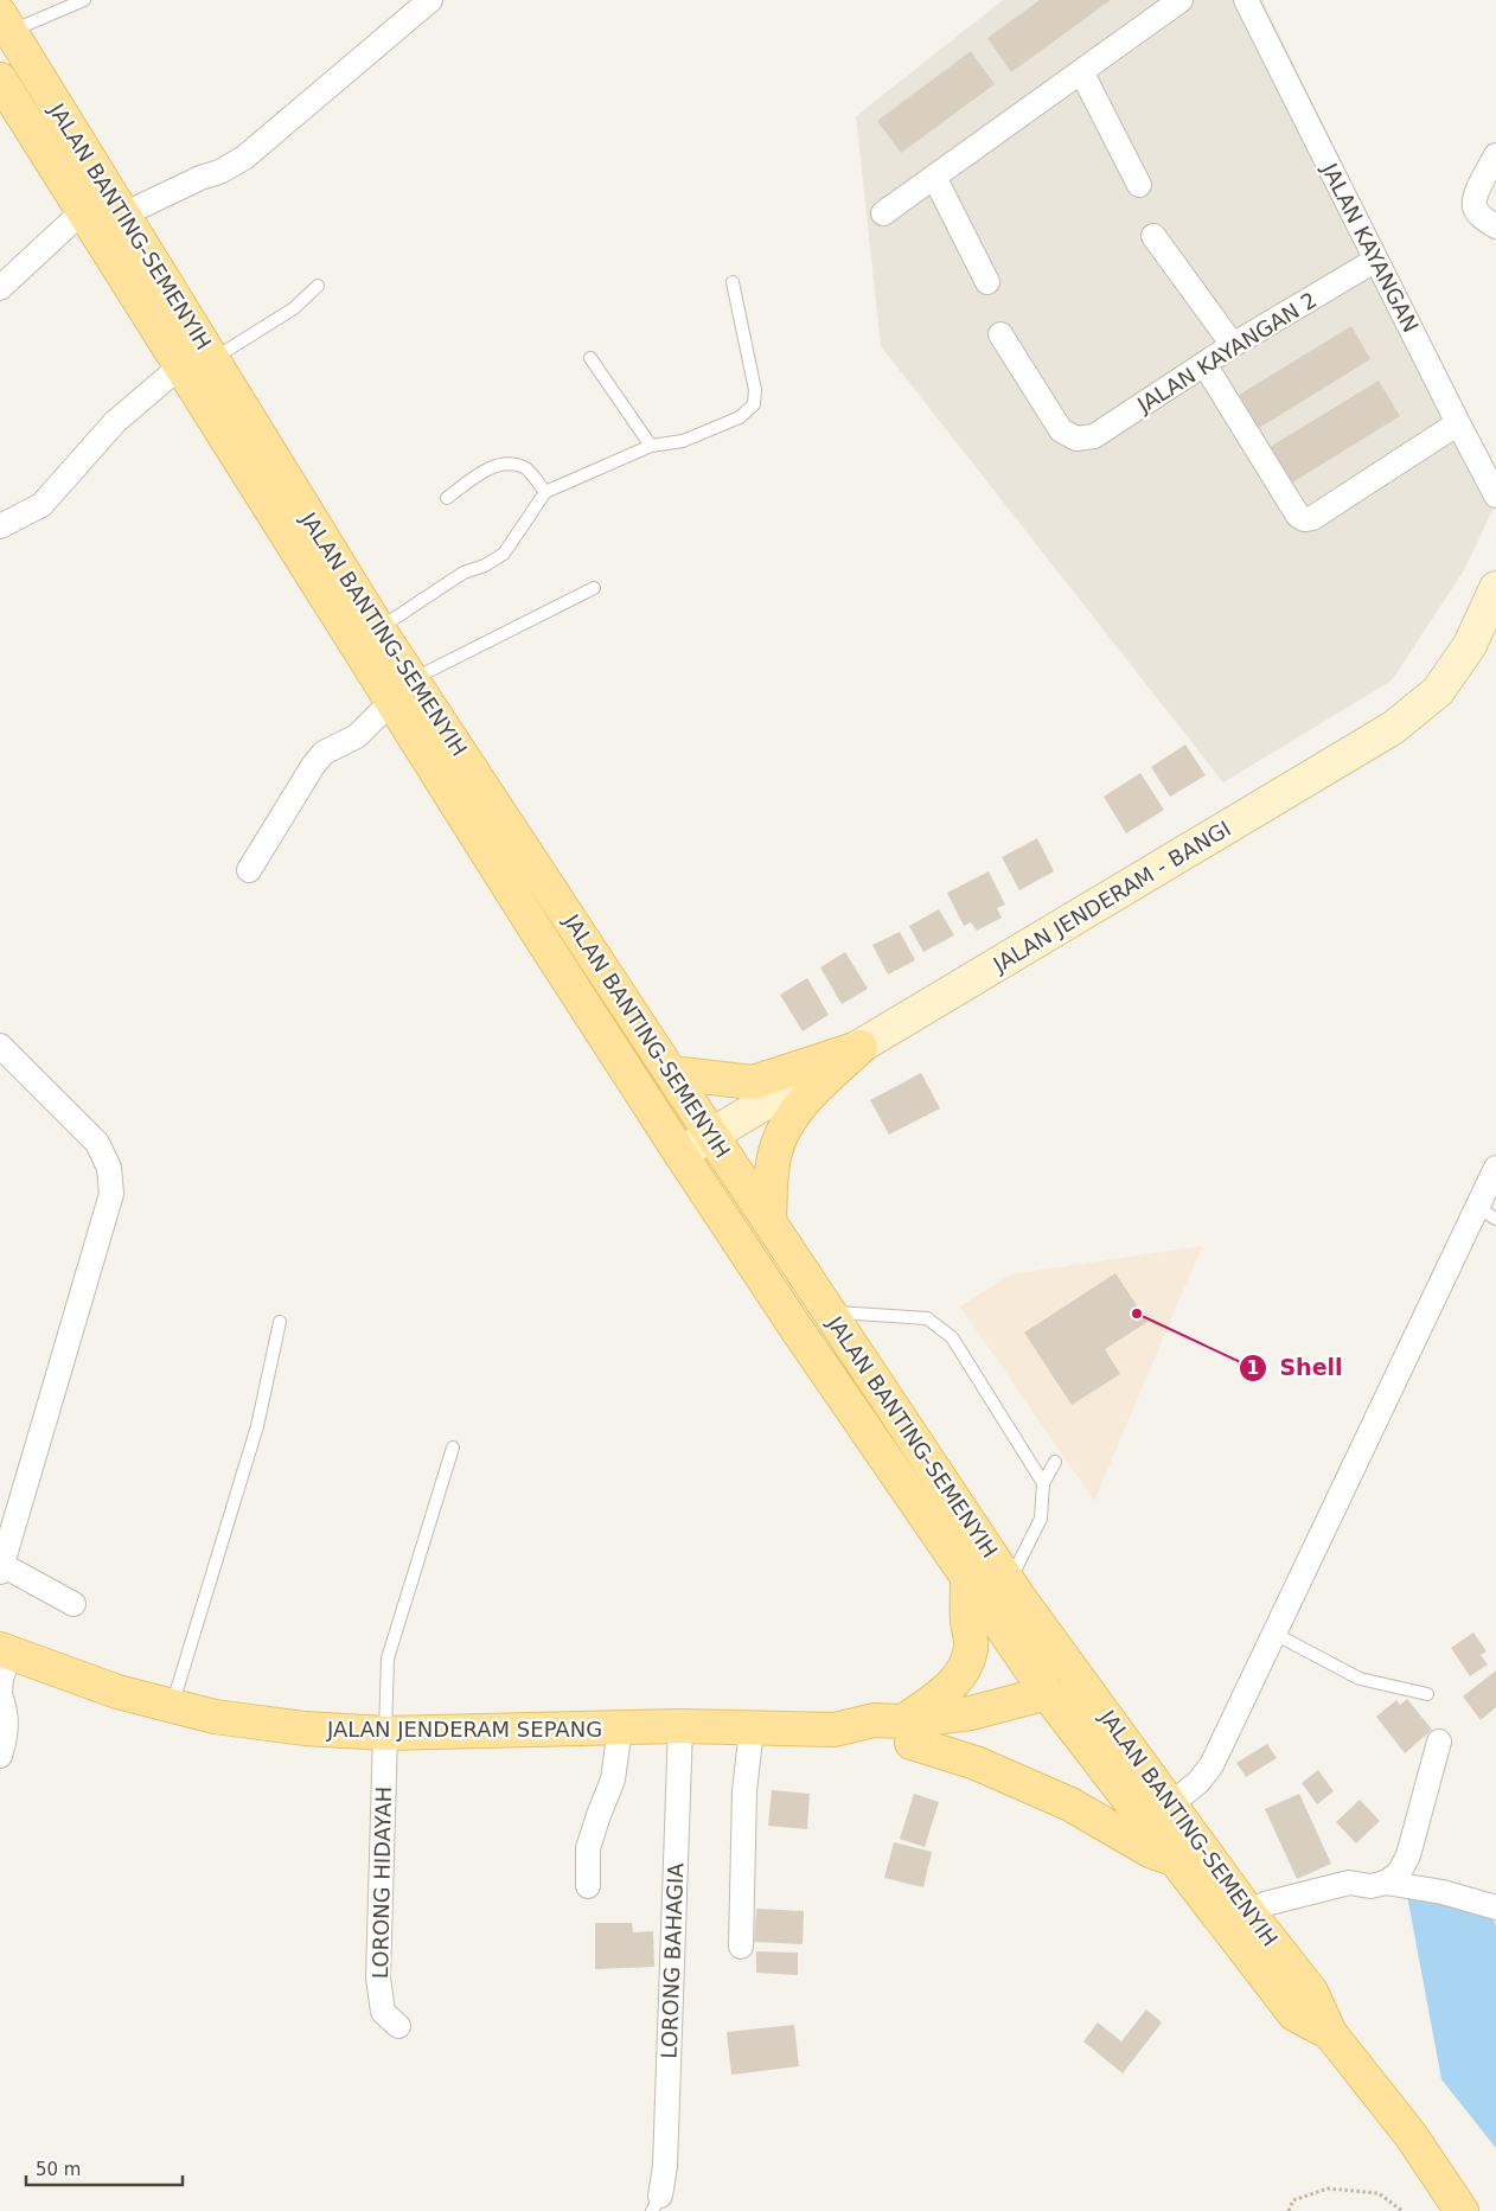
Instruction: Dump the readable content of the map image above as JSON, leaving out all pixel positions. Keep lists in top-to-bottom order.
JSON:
{
  "streets": {
    "main road": ["JALAN BANTING-SEMENYIH", "JALAN JENDERAM - BANGI", "JALAN JENDERAM SEPANG"],
    "street": [
      "JALAN KAYANGAN",
      "JALAN KAYANGAN 2",
      "LORONG HIDAYAH",
      "LORONG BAHAGIA"
    ]
  },
  "crossings": [
    ["JALAN BANTING-SEMENYIH", "JALAN JENDERAM - BANGI"],
    ["JALAN KAYANGAN", "JALAN KAYANGAN 2"],
    ["JALAN JENDERAM SEPANG", "LORONG HIDAYAH"],
    ["JALAN JENDERAM SEPANG", "LORONG BAHAGIA"]
  ],
  "places": ["Shell"],
  "scale_bar": "50 m"
}
